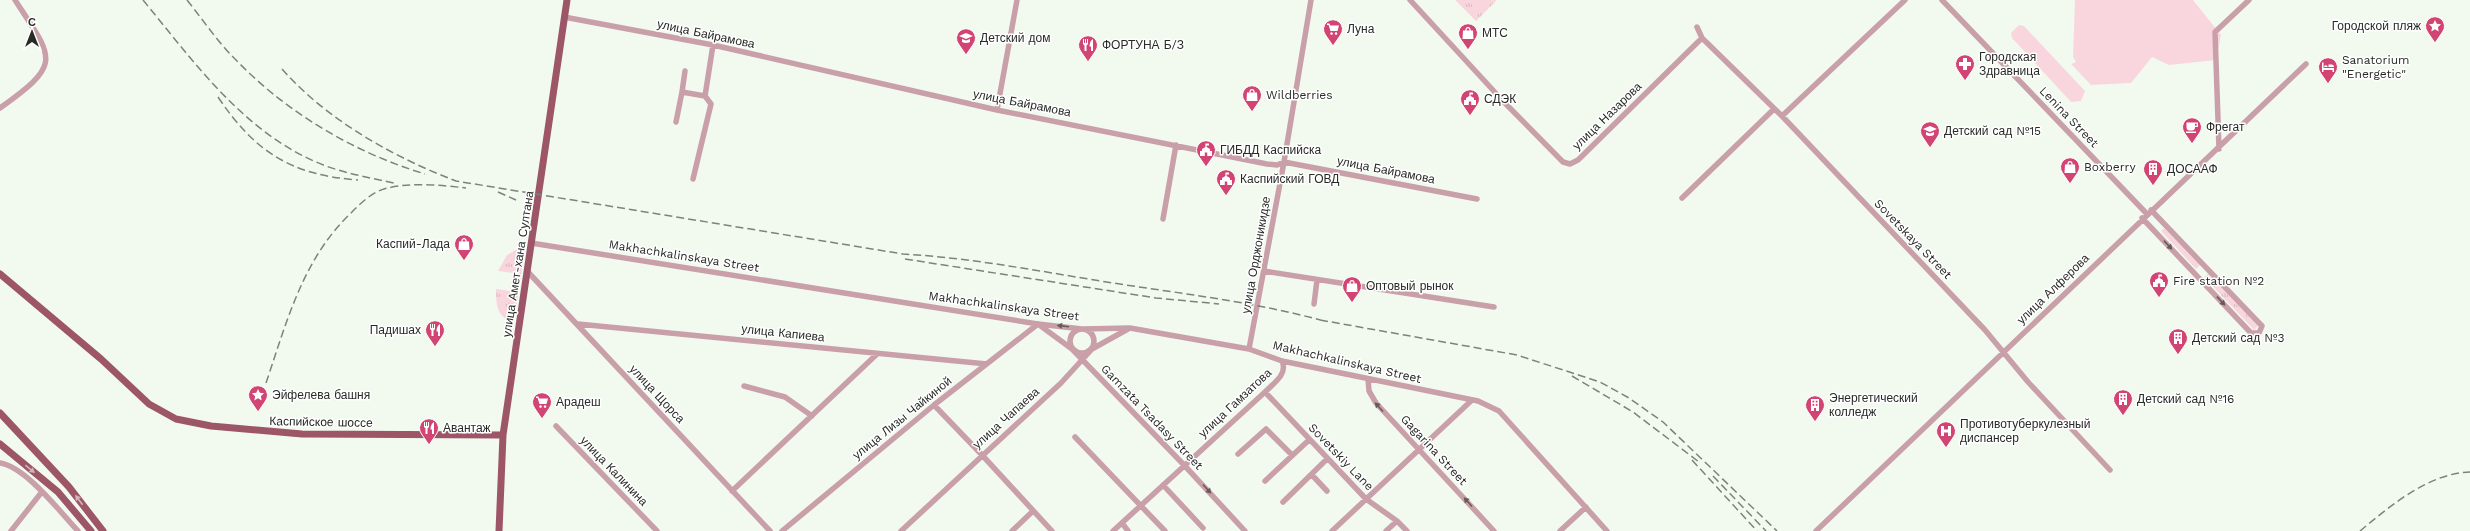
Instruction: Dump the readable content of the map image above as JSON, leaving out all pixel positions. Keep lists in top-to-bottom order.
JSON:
{
  "streets": {
    "main road": ["улица Амет-хана Султана", "Каспийское шоссе"],
    "street": [
      "улица Байрамова",
      "улица Назарова",
      "Lenina Street",
      "Sovetskaya Street",
      "улица Орджоникидзе",
      "Makhachkalinskaya Street",
      "улица Алферова",
      "улица Капиева",
      "улица Щорса",
      "улица Гамзатова",
      "Gamzata Tsadasy Street",
      "улица Лизы Чайкиной",
      "улица Чапаева",
      "Gagarina Street",
      "Sovetskiy Lane",
      "улица Калинина"
    ]
  },
  "crossings": [
    ["улица Байрамова", "улица Орджоникидзе"],
    ["улица Байрамова", "улица Амет-хана Султана"],
    ["улица Назарова", "Sovetskaya Street"],
    ["Lenina Street", "улица Алферова"],
    ["Sovetskaya Street", "улица Алферова"],
    ["улица Орджоникидзе", "Makhachkalinskaya Street"],
    ["Makhachkalinskaya Street", "улица Амет-хана Султана"],
    ["Makhachkalinskaya Street", "улица Гамзатова"],
    ["Makhachkalinskaya Street", "Gamzata Tsadasy Street"],
    ["Makhachkalinskaya Street", "улица Лизы Чайкиной"],
    ["Makhachkalinskaya Street", "улица Чапаева"],
    ["Makhachkalinskaya Street", "Gagarina Street"],
    ["улица Амет-хана Султана", "улица Щорса"],
    ["улица Амет-хана Султана", "Каспийское шоссе"],
    ["улица Капиева", "улица Щорса"],
    ["улица Капиева", "улица Лизы Чайкиной"],
    ["улица Гамзатова", "Gamzata Tsadasy Street"],
    ["улица Гамзатова", "Sovetskiy Lane"],
    ["Gamzata Tsadasy Street", "улица Лизы Чайкиной"],
    ["Gamzata Tsadasy Street", "улица Чапаева"]
  ],
  "one_way": ["Gagarina Street"],
  "places": {
    "place": ["Городской пляж", "Эйфелева башня"],
    "supermarket": ["Луна", "Арадеш"],
    "shop": [
      "МТС",
      "Wildberries",
      "Boxberry",
      "Каспий-Лада",
      "Оптовый рынок"
    ],
    "school or university": ["Детский дом", "Детский сад №15"],
    "restaurant": ["ФОРТУНА Б/З", "Падишах", "Авантаж"],
    "pharmacy": ["Городская Здравница"],
    "hotel": ["Sanatorium \"Energetic\""],
    "public building": [
      "СДЭК",
      "ГИБДД Каспийска",
      "Каспийский ГОВД",
      "Fire station №2"
    ],
    "cafe": ["Фрегат"],
    "building": [
      "ДОСААФ",
      "Детский сад №3",
      "Детский сад №16",
      "Энергетический колледж"
    ],
    "hospital": ["Противотуберкулезный диспансер"]
  },
  "north": "top"
}
